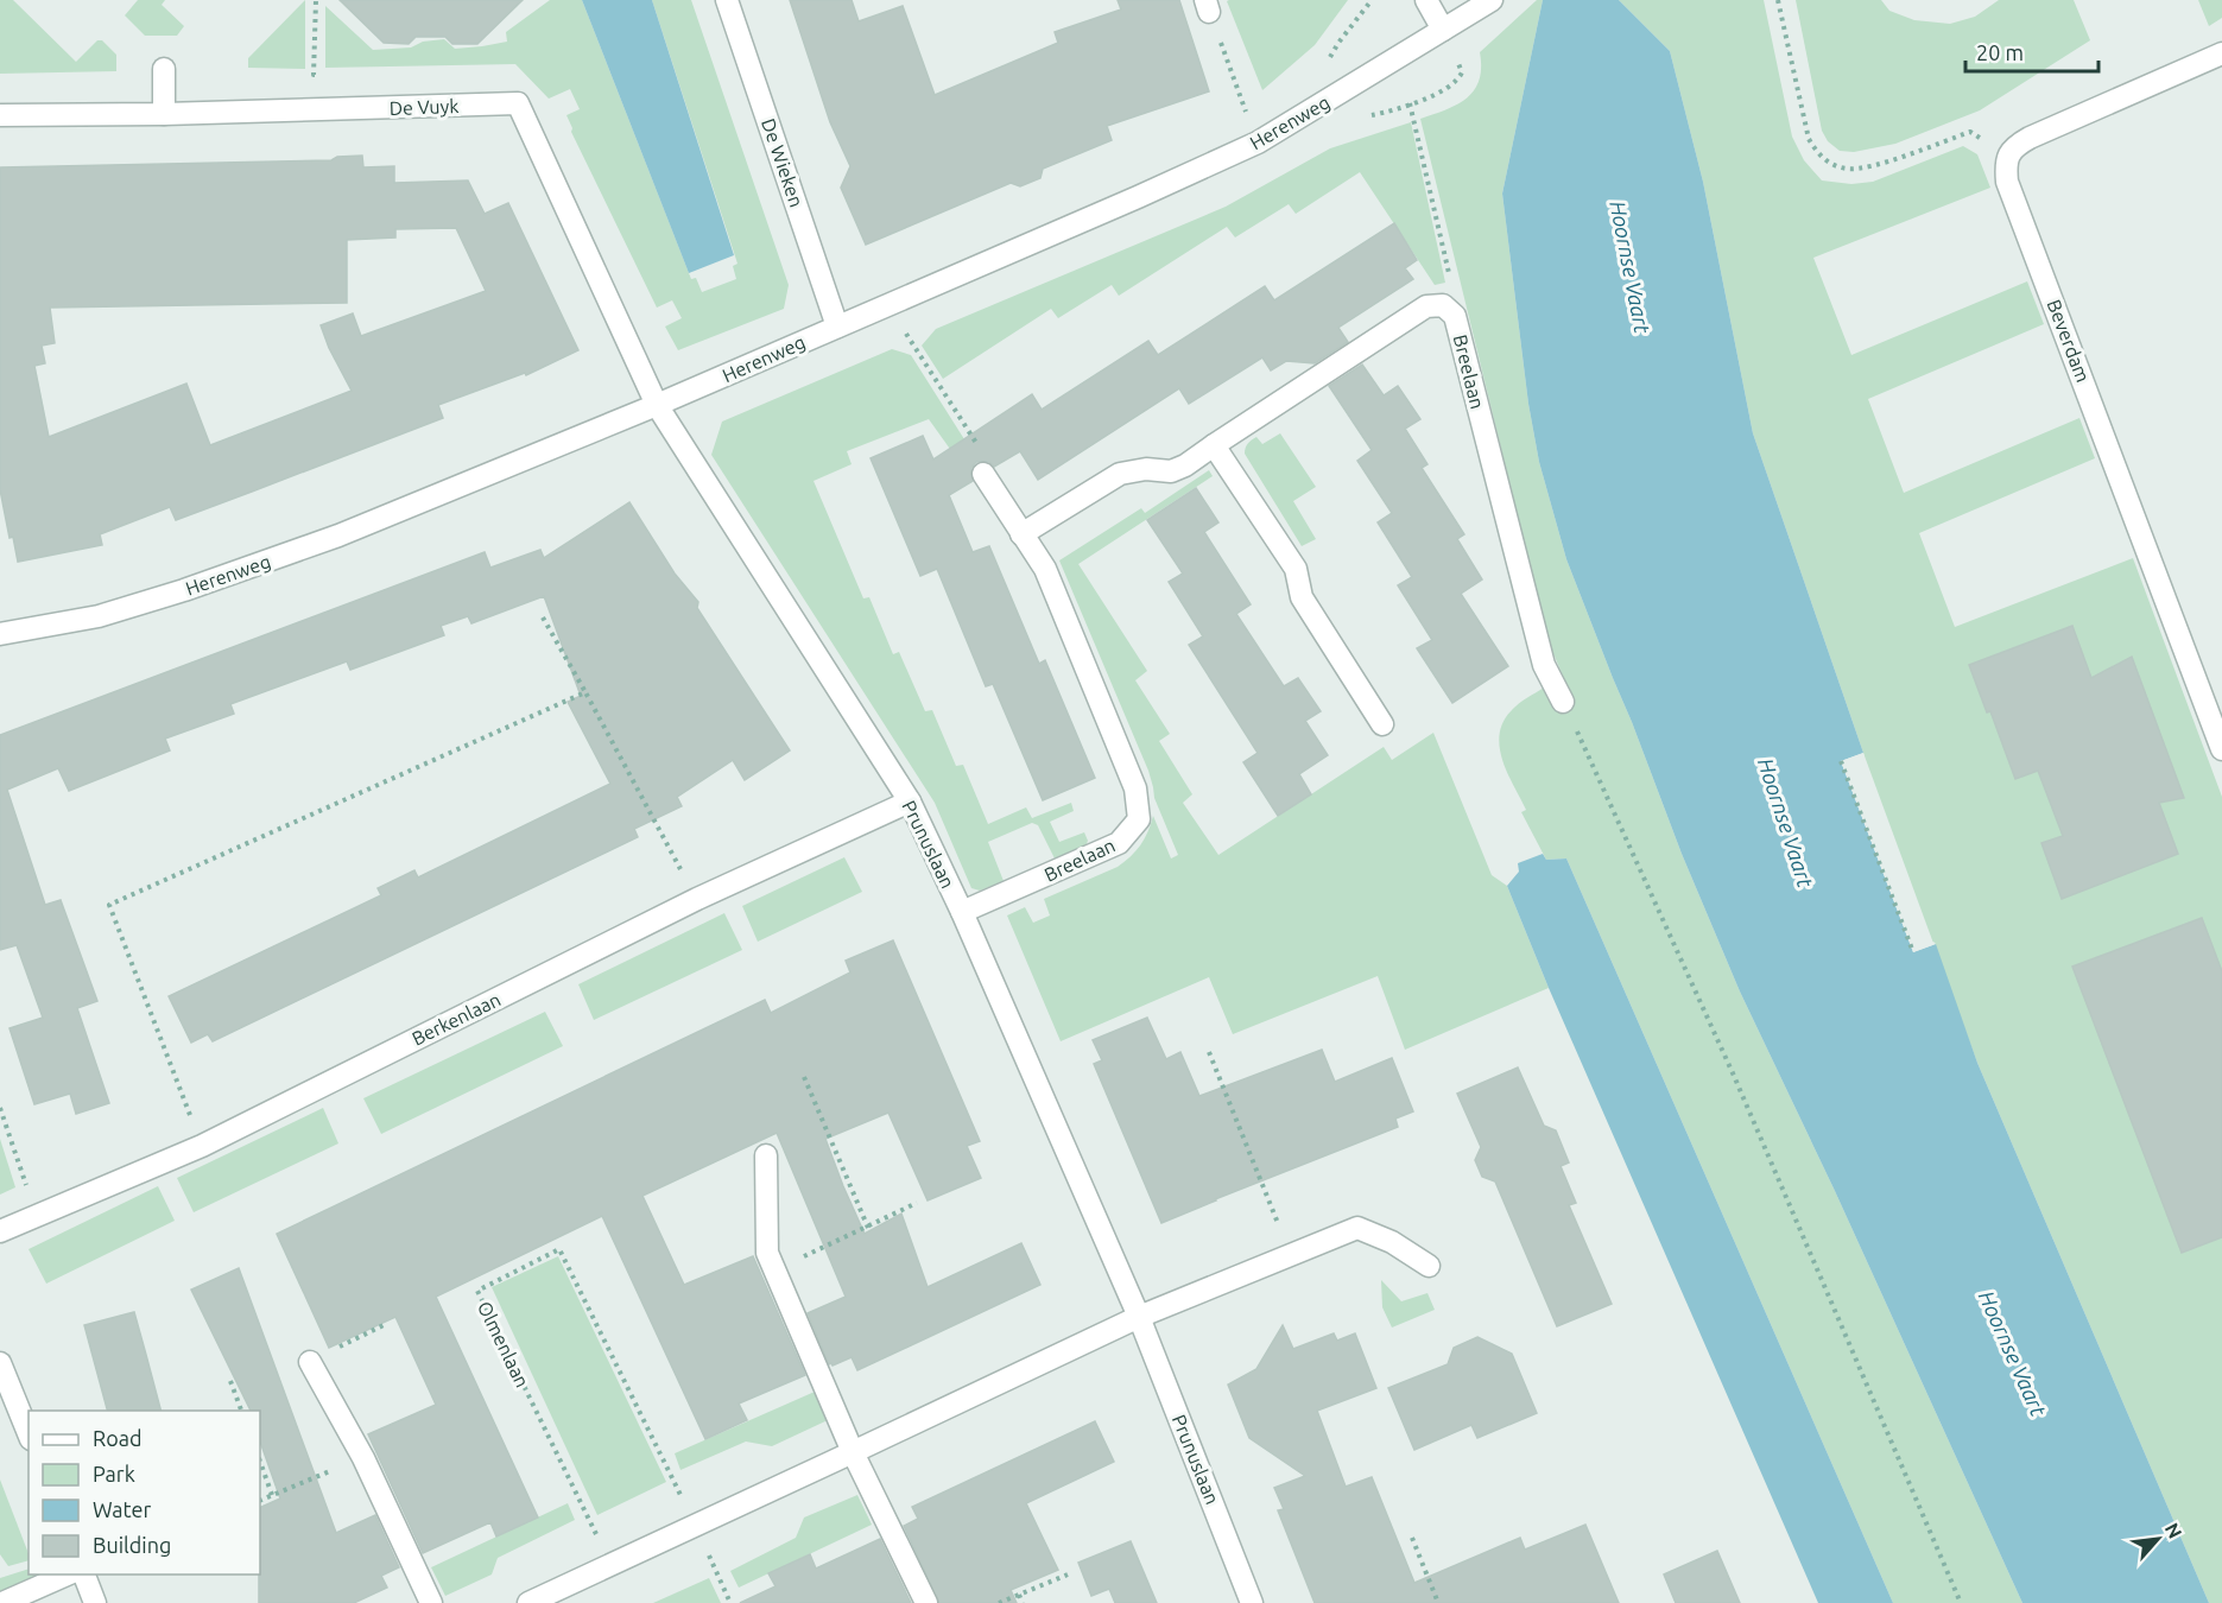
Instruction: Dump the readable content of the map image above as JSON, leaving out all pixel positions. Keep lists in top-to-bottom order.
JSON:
{
  "streets": {
    "street": [
      "De Vuyk",
      "Herenweg",
      "De Wieken",
      "Beverdam",
      "Breelaan",
      "Prunuslaan",
      "Berkenlaan"
    ],
    "path": ["Olmenlaan"]
  },
  "crossings": [
    ["De Vuyk", "Herenweg"],
    ["De Vuyk", "Prunuslaan"],
    ["Herenweg", "De Wieken"],
    ["Herenweg", "Prunuslaan"],
    ["Breelaan", "Prunuslaan"],
    ["Prunuslaan", "Berkenlaan"]
  ],
  "water": ["Hoornse Vaart"],
  "legend": [
    "Road",
    "Park",
    "Water",
    "Building"
  ],
  "scale_bar": "20 m",
  "north": "top right"
}
